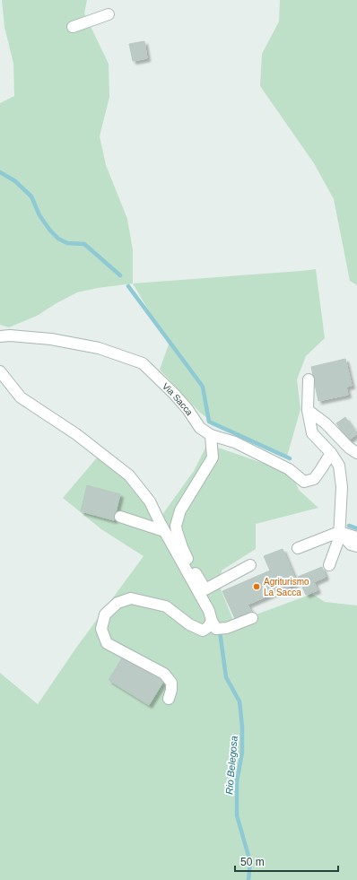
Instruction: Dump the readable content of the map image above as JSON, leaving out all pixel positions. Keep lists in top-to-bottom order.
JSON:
{
  "streets": {
    "street": ["Via Sacca"]
  },
  "water": ["Rio Belegosa"],
  "places": ["Agriturismo La Sacca"],
  "scale_bar": "50 m"
}
